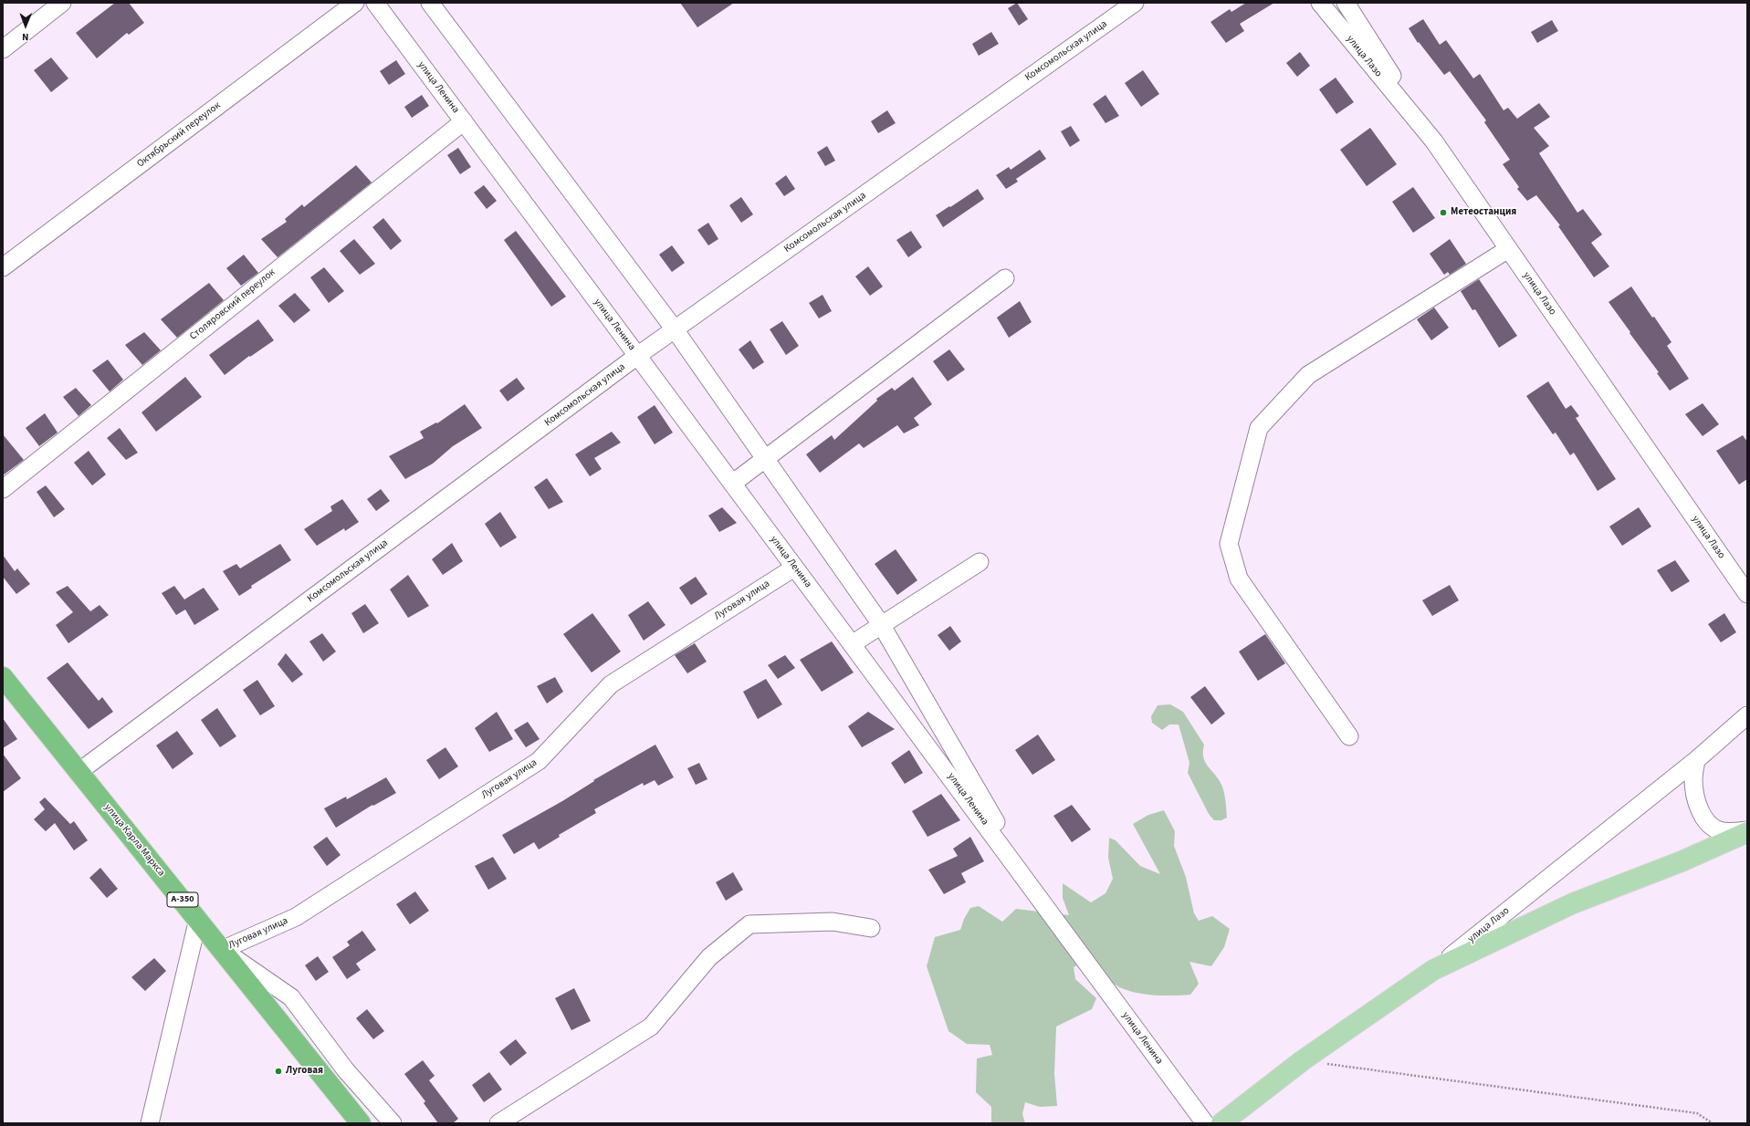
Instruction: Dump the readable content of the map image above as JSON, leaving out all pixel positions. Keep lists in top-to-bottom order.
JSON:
{
  "streets": {
    "highway": ["улица Карла Маркса", "А-350"],
    "main road": ["улица Лазо"],
    "street": [
      "Комсомольская улица",
      "улица Ленина",
      "Октябрьский переулок",
      "Столяровский переулок",
      "Луговая улица"
    ]
  },
  "crossings": [
    ["Комсомольская улица", "улица Ленина"],
    ["Комсомольская улица", "улица Карла Маркса"],
    ["улица Ленина", "Столяровский переулок"],
    ["улица Ленина", "Луговая улица"],
    ["Луговая улица", "улица Карла Маркса"]
  ],
  "places": ["Метеостанция", "Луговая"],
  "north": "bottom"
}
